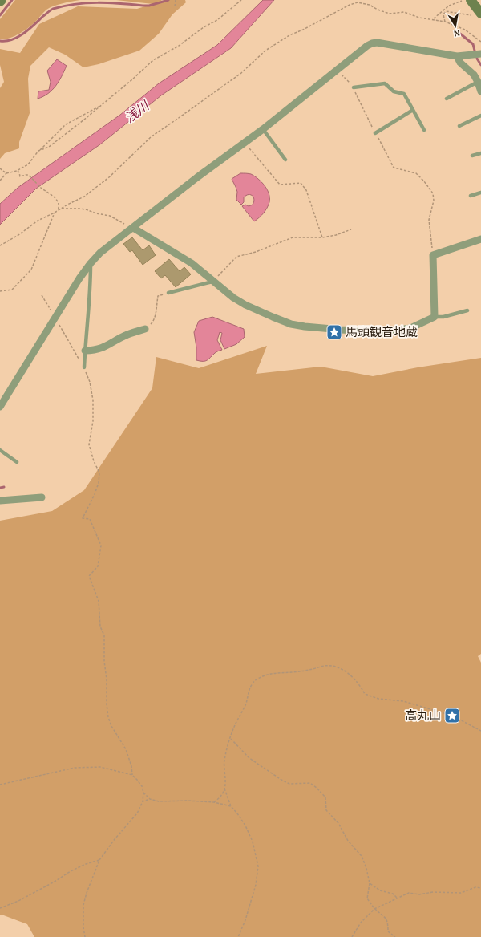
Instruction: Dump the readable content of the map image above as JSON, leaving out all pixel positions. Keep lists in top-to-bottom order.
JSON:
{
  "water": ["浅川"],
  "places": {
    "place": ["馬頭観音地蔵", "高丸山"]
  },
  "north": "bottom"
}
